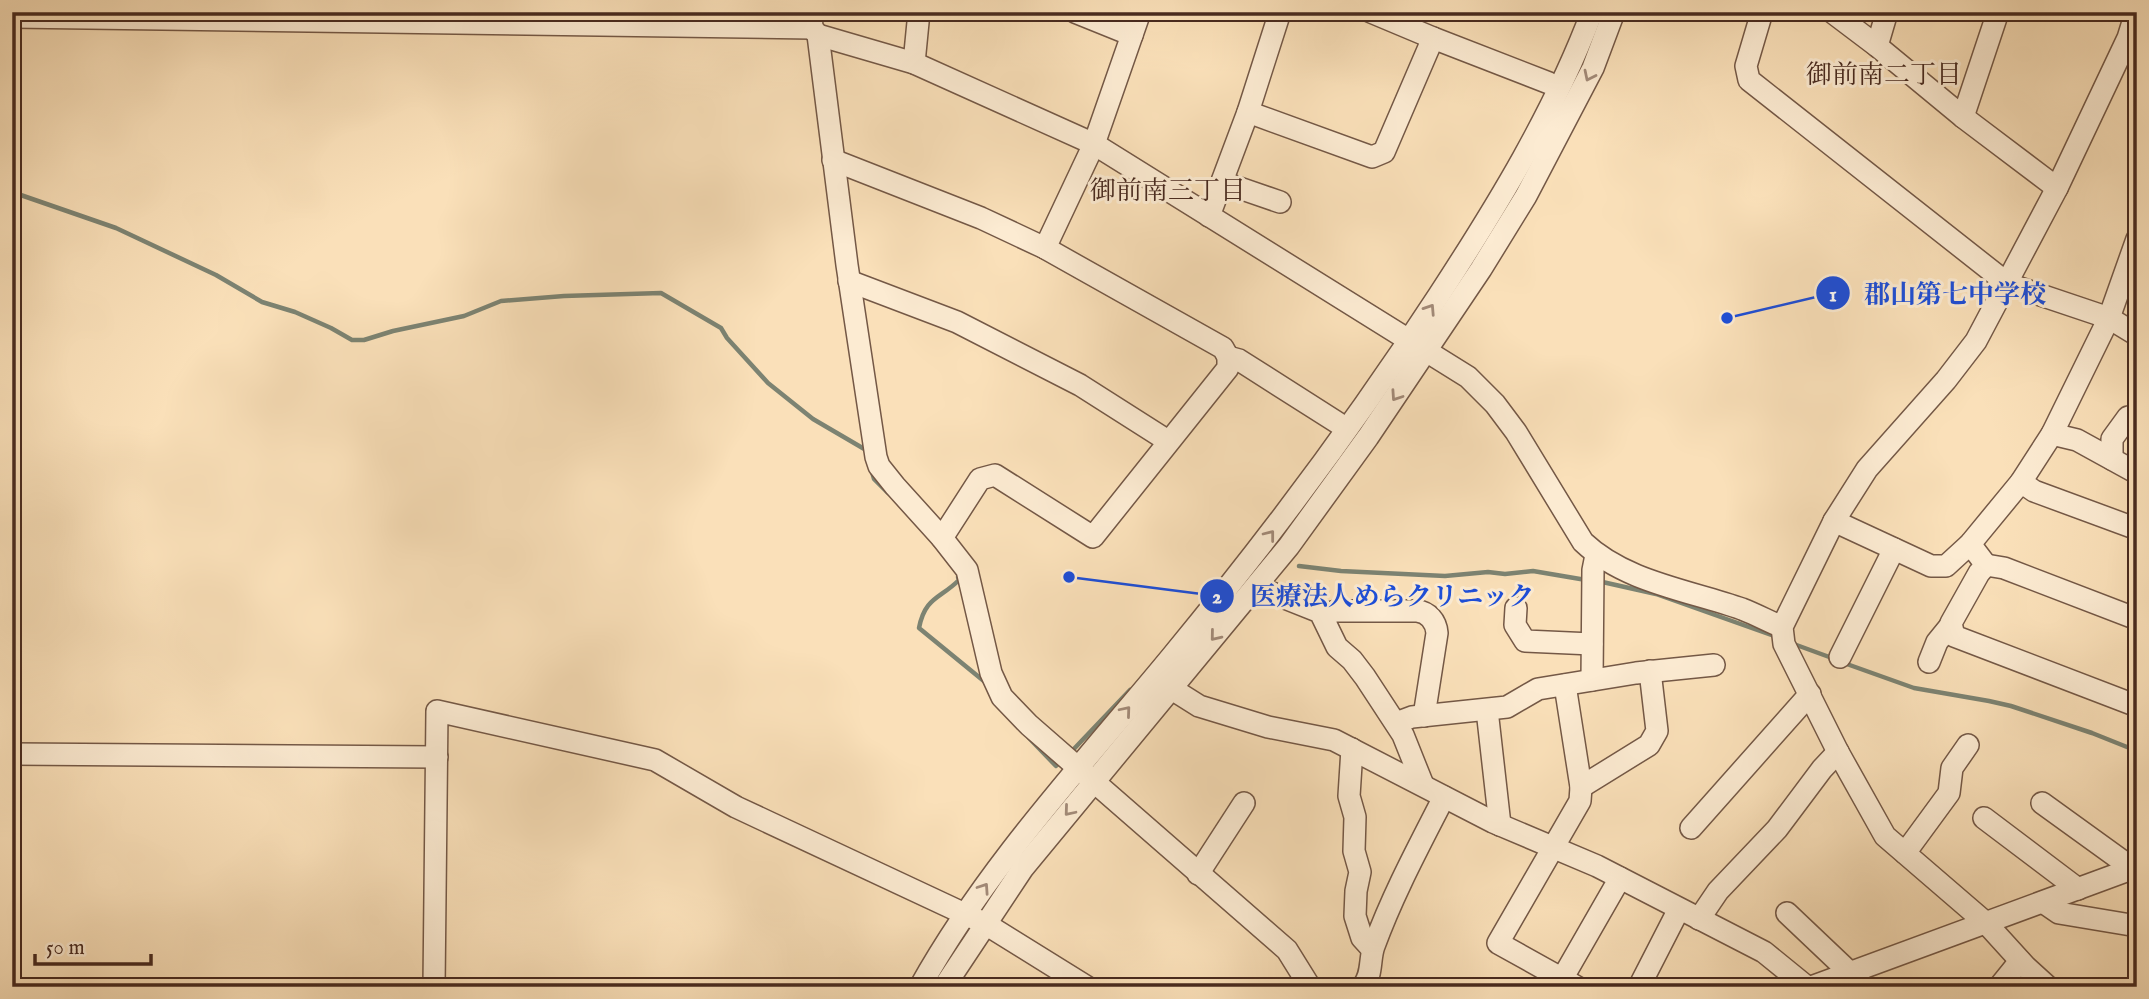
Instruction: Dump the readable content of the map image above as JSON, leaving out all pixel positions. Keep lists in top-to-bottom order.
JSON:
{
  "districts": ["御前南二丁目", "御前南三丁目"],
  "places": ["郡山第七中学校", "医療法人めらクリニック"],
  "scale_bar": "50 m"
}
